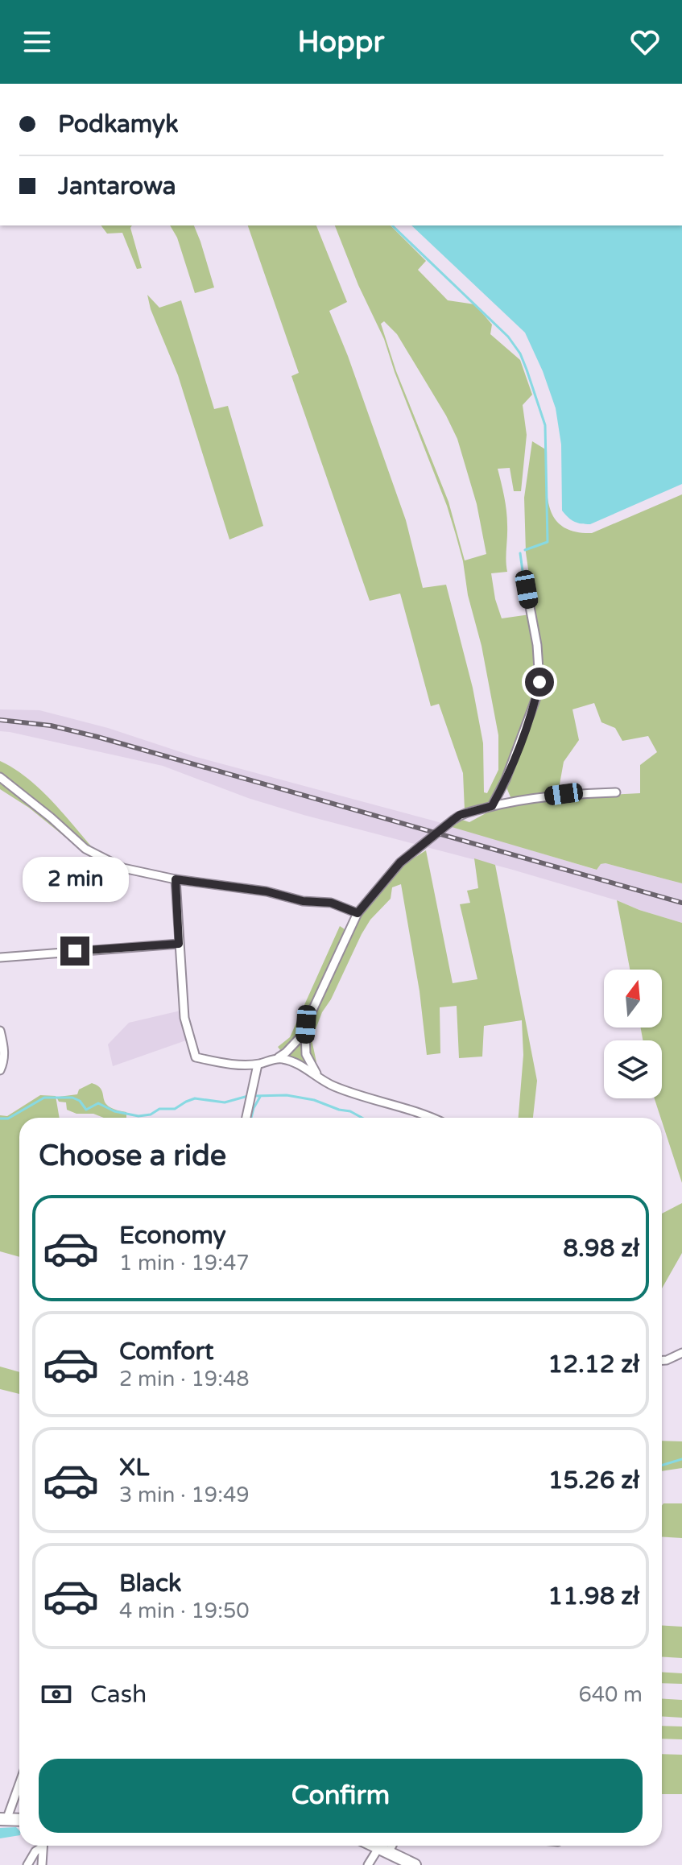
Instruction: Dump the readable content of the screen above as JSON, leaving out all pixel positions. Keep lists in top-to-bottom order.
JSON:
{
  "north": "top",
  "page": {
    "header": "Hoppr",
    "banner": ["Podkamyk", "Jantarowa"],
    "bubble": "2 min",
    "heading": "Choose a ride",
    "list": [
      {
        "name": "Economy",
        "note": "1 min · 19:47",
        "value": "8.98 zł"
      },
      {
        "name": "Comfort",
        "note": "2 min · 19:48",
        "value": "12.12 zł"
      },
      {
        "name": "XL",
        "note": "3 min · 19:49",
        "value": "15.26 zł"
      },
      {
        "name": "Black",
        "note": "4 min · 19:50",
        "value": "11.98 zł"
      }
    ],
    "pay": ["Cash", "640 m"],
    "buttons": "Confirm"
  }
}
